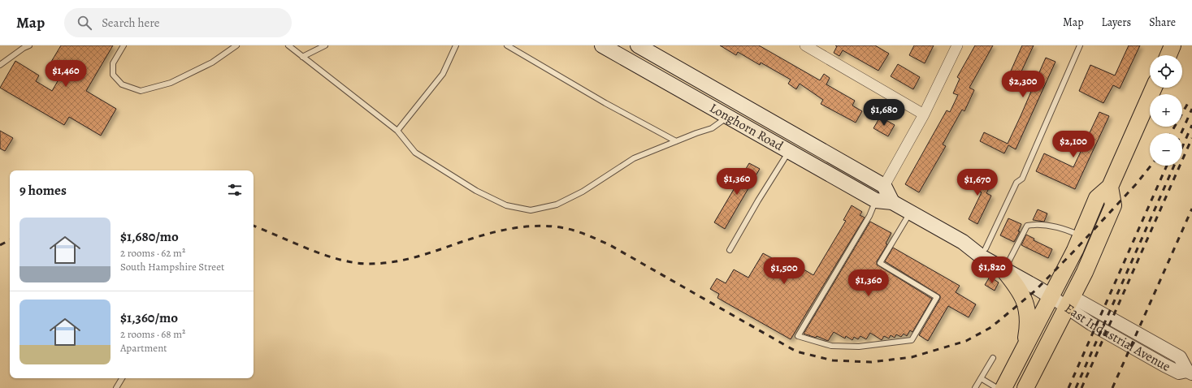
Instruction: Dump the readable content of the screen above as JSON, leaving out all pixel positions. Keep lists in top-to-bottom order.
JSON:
{
  "streets": {
    "main road": ["Longhorn Road"],
    "street": ["East Industrial Avenue"]
  },
  "crossings": [
    ["Longhorn Road", "East Industrial Avenue"]
  ],
  "page": {
    "header": "Map",
    "search": "Search here",
    "nav": ["Map", "Layers", "Share"],
    "map_buttons": ["+", "−"],
    "price": [
      "$1,460",
      "$2,300",
      "$1,680",
      "$2,100",
      "$1,360",
      "$1,670",
      "$1,820",
      "$1,500",
      "$1,360"
    ],
    "heading": "9 homes",
    "list": [
      {
        "name": "$1,680/mo",
        "note": "2 rooms · 62 m² · South Hampshire Street"
      },
      {
        "name": "$1,360/mo",
        "note": "2 rooms · 68 m² · Apartment"
      }
    ]
  }
}
